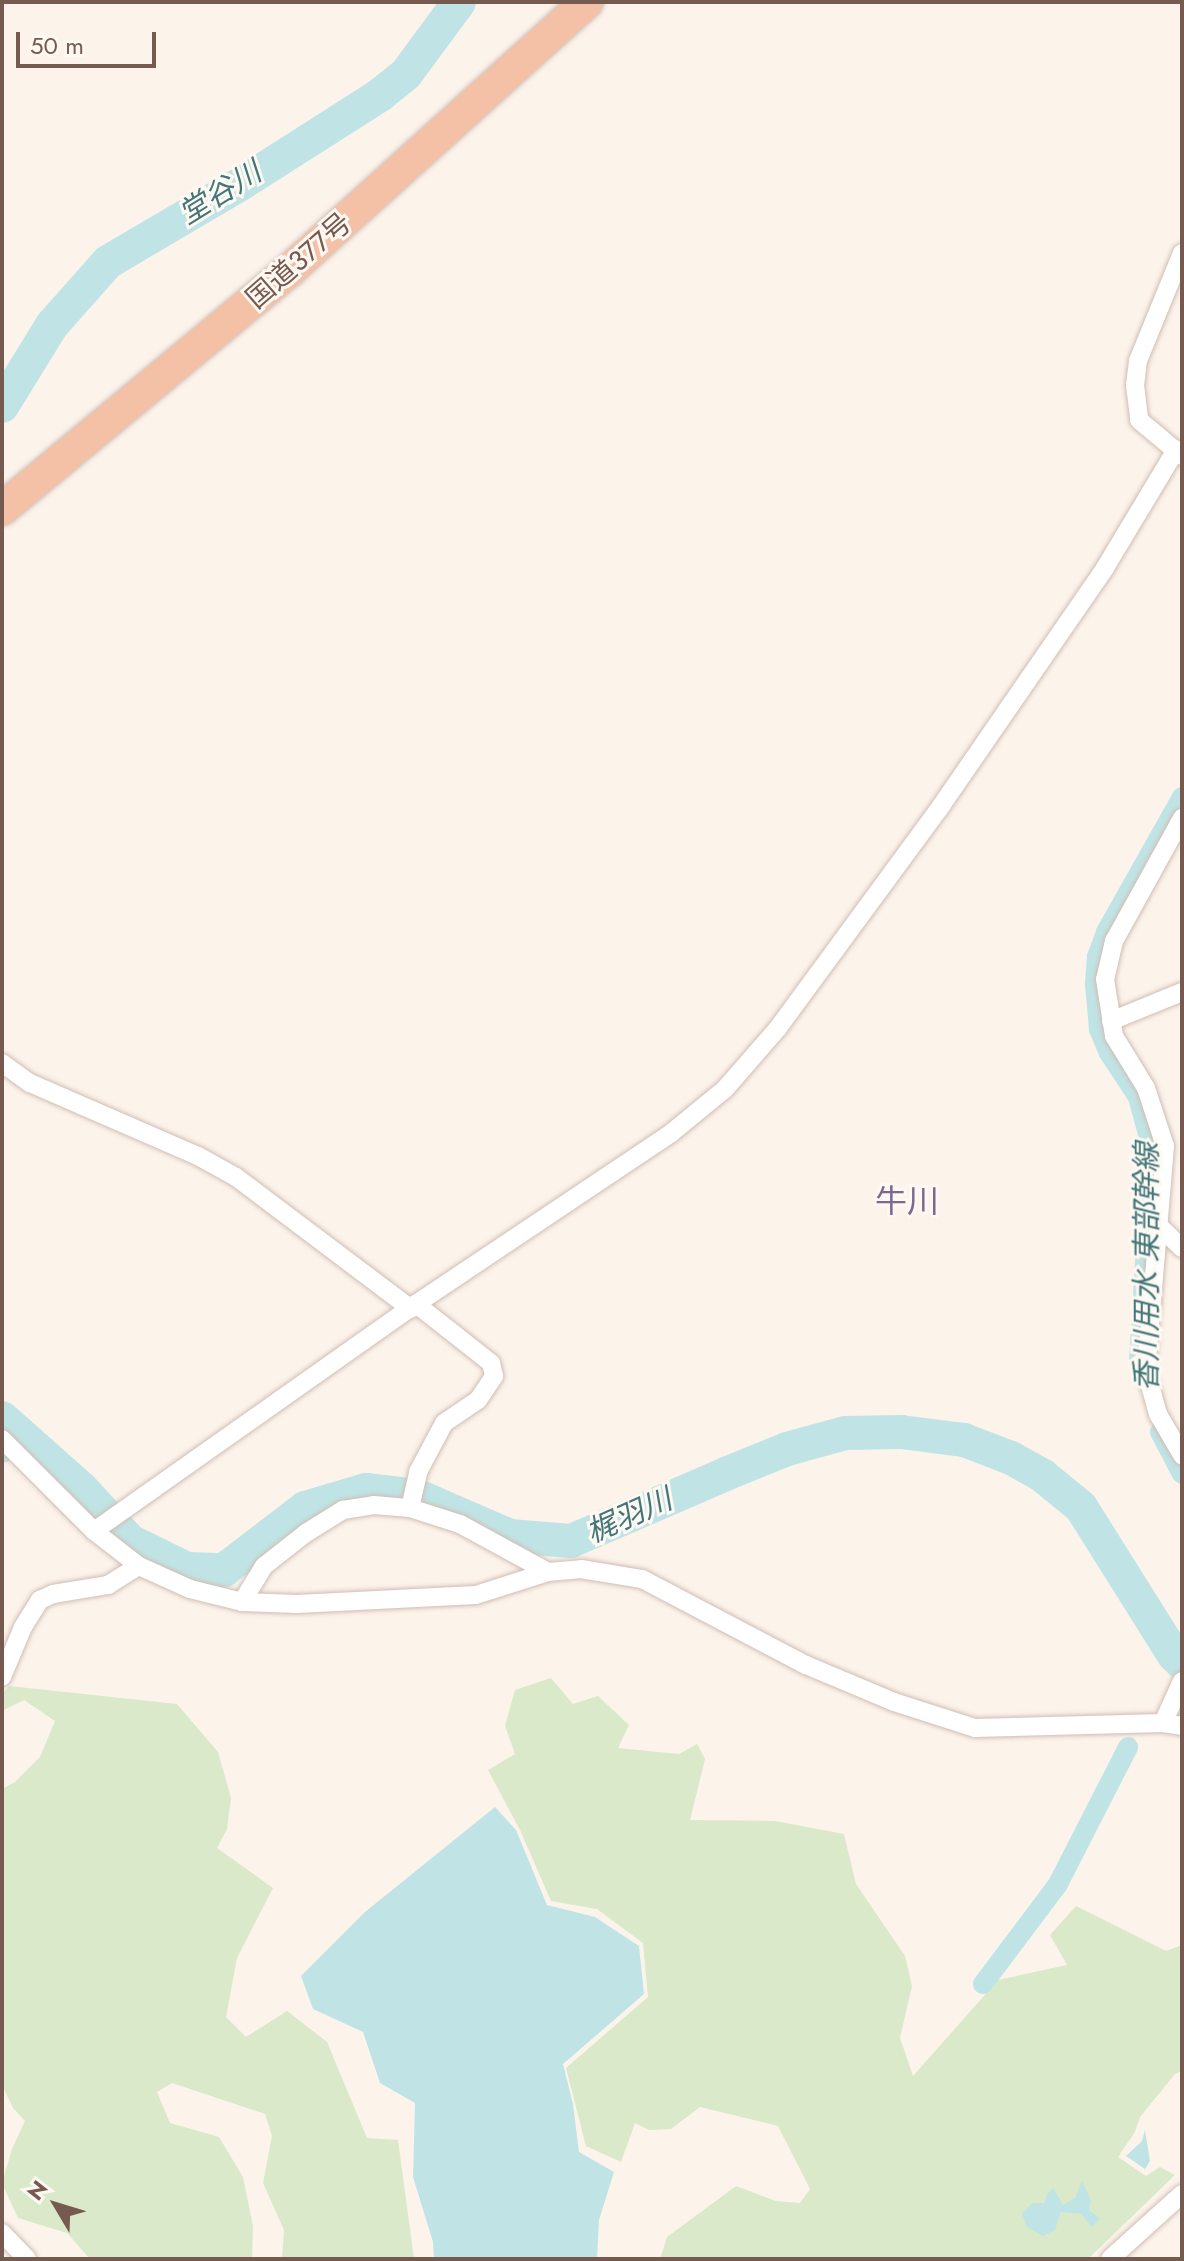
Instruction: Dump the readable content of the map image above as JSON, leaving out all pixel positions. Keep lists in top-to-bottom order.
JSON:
{
  "streets": {
    "highway": ["国道377号"]
  },
  "districts": ["牛川"],
  "water": ["堂谷川", "香川用水 東部幹線", "梶羽川"],
  "scale_bar": "50 m",
  "north": "top left"
}
